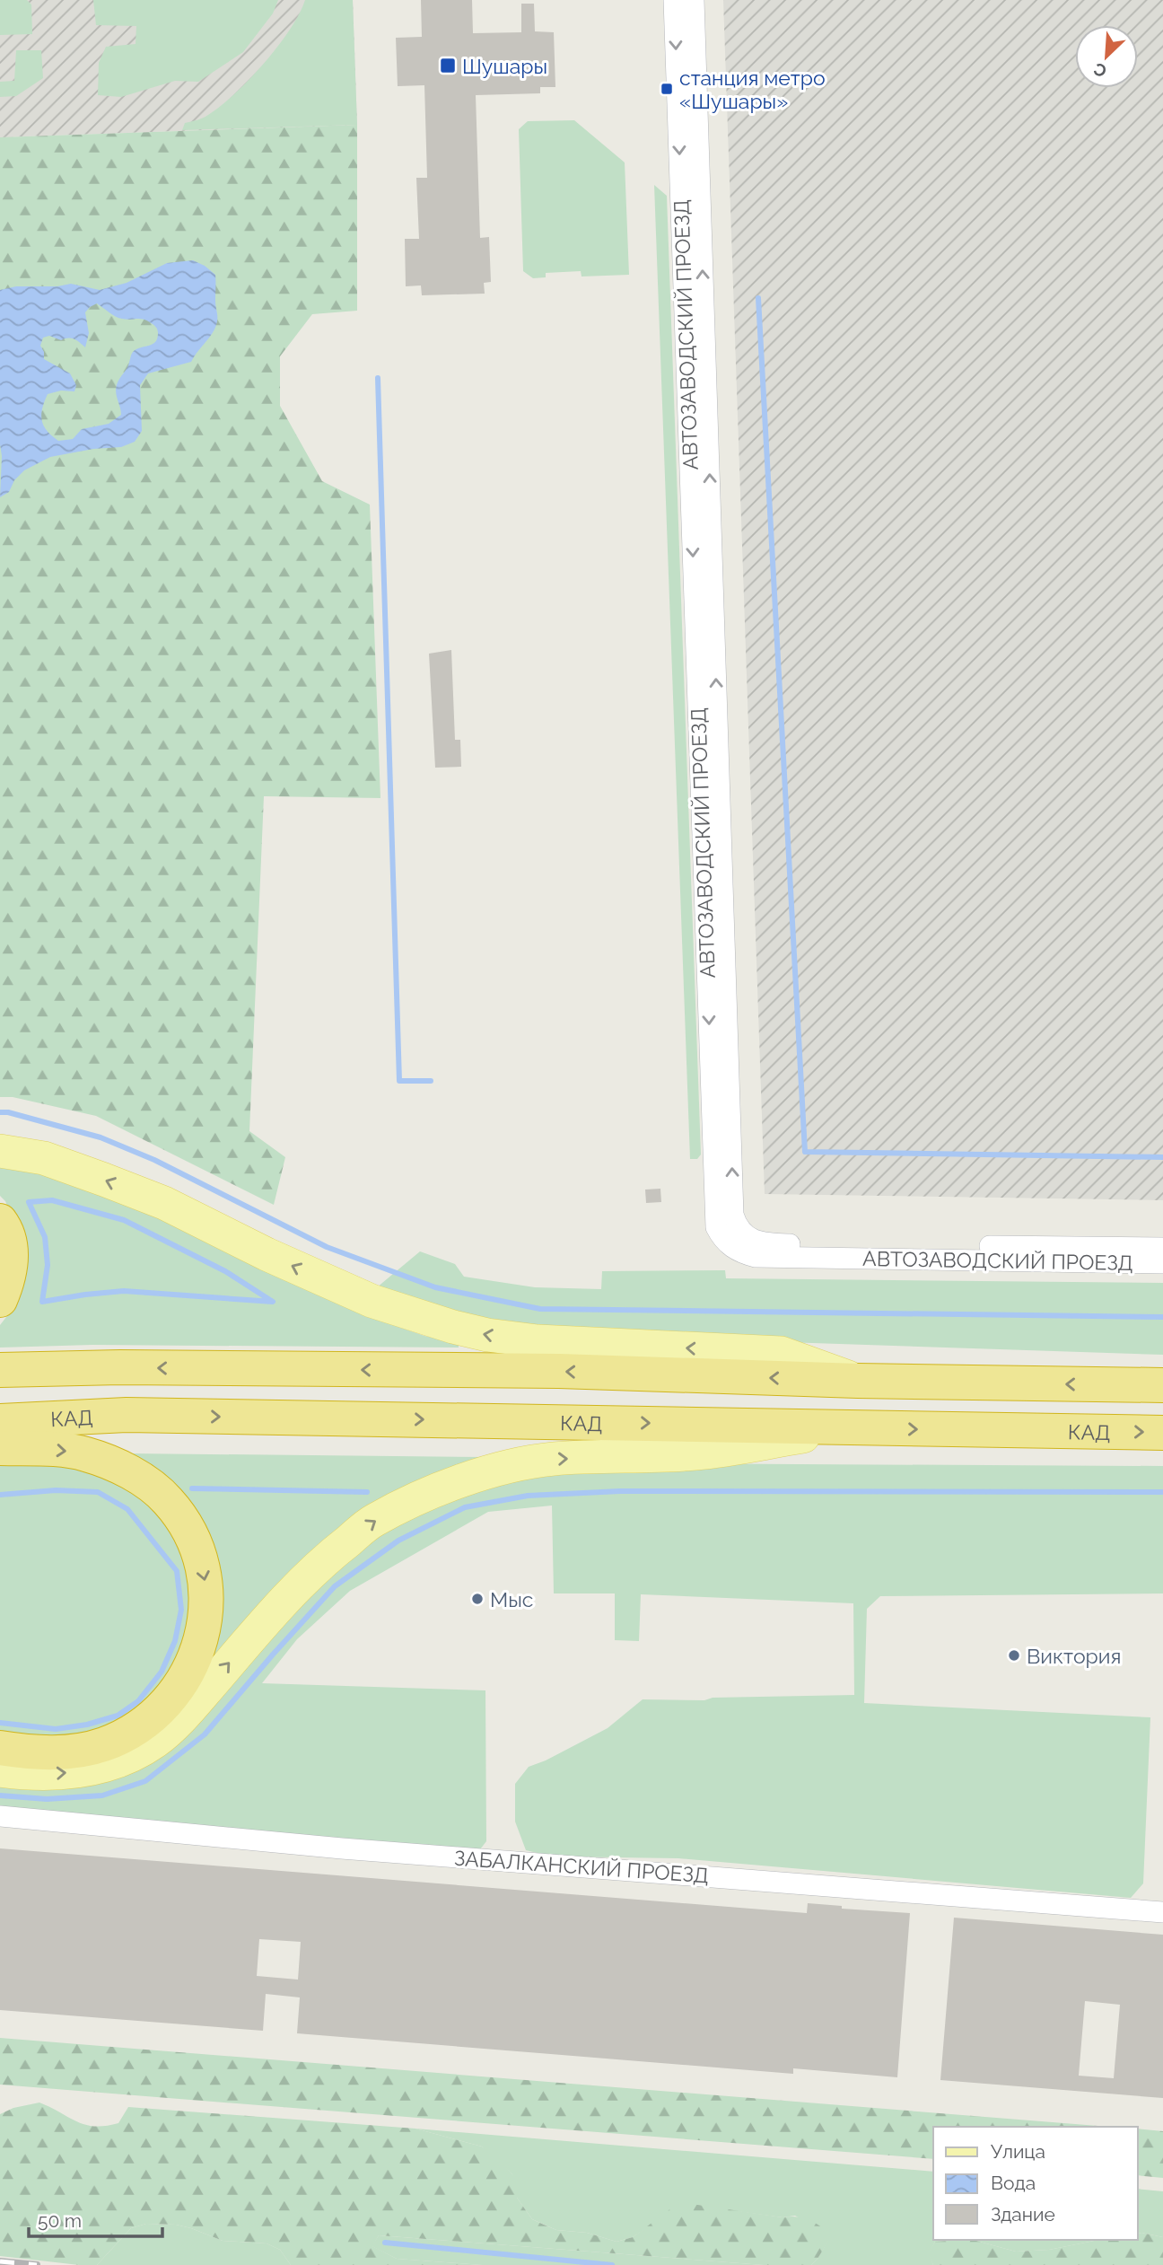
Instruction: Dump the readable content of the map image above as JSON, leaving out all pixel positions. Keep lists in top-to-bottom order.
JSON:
{
  "streets": {
    "highway": ["КАД"],
    "street": ["АВТОЗАВОДСКИЙ ПРОЕЗД", "ЗАБАЛКАНСКИЙ ПРОЕЗД"]
  },
  "places": {
    "transit": ["Шушары", "станция метро «Шушары»"],
    "other": ["Мыс", "Виктория"]
  },
  "legend": ["Улица", "Вода", "Здание"],
  "scale_bar": "50 m",
  "north": "bottom left"
}
